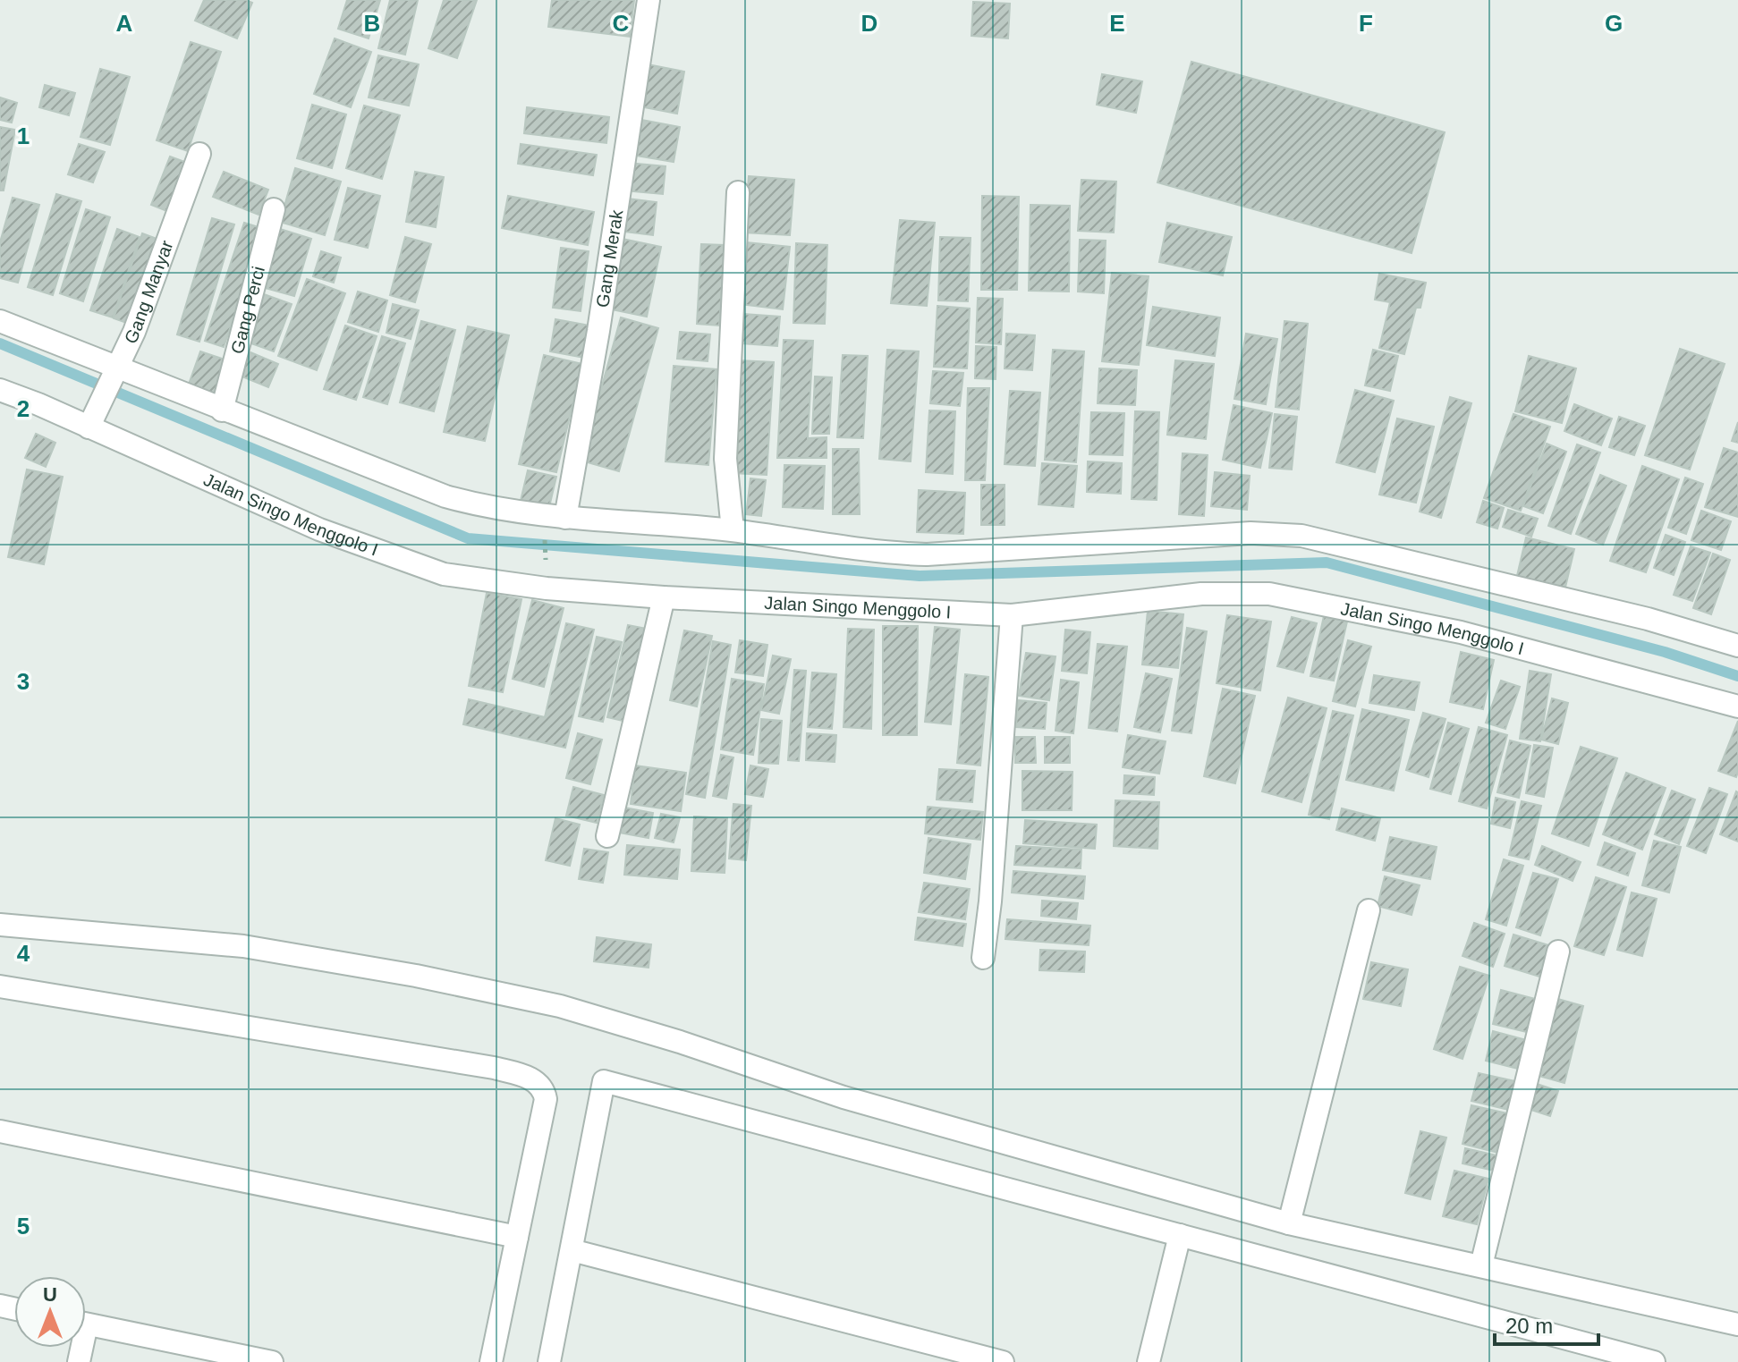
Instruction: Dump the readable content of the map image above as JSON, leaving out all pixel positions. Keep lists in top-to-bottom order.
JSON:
{
  "streets": {
    "street": [
      "Gang Merak",
      "Gang Manyar",
      "Gang Perci",
      "Jalan Singo Menggolo I"
    ]
  },
  "crossings": [
    ["Gang Manyar", "Jalan Singo Menggolo I"]
  ],
  "scale_bar": "20 m",
  "north": "top",
  "grid": {
    "columns": [
      "A",
      "B",
      "C",
      "D",
      "E",
      "F",
      "G"
    ],
    "rows": [
      "1",
      "2",
      "3",
      "4",
      "5"
    ]
  }
}
